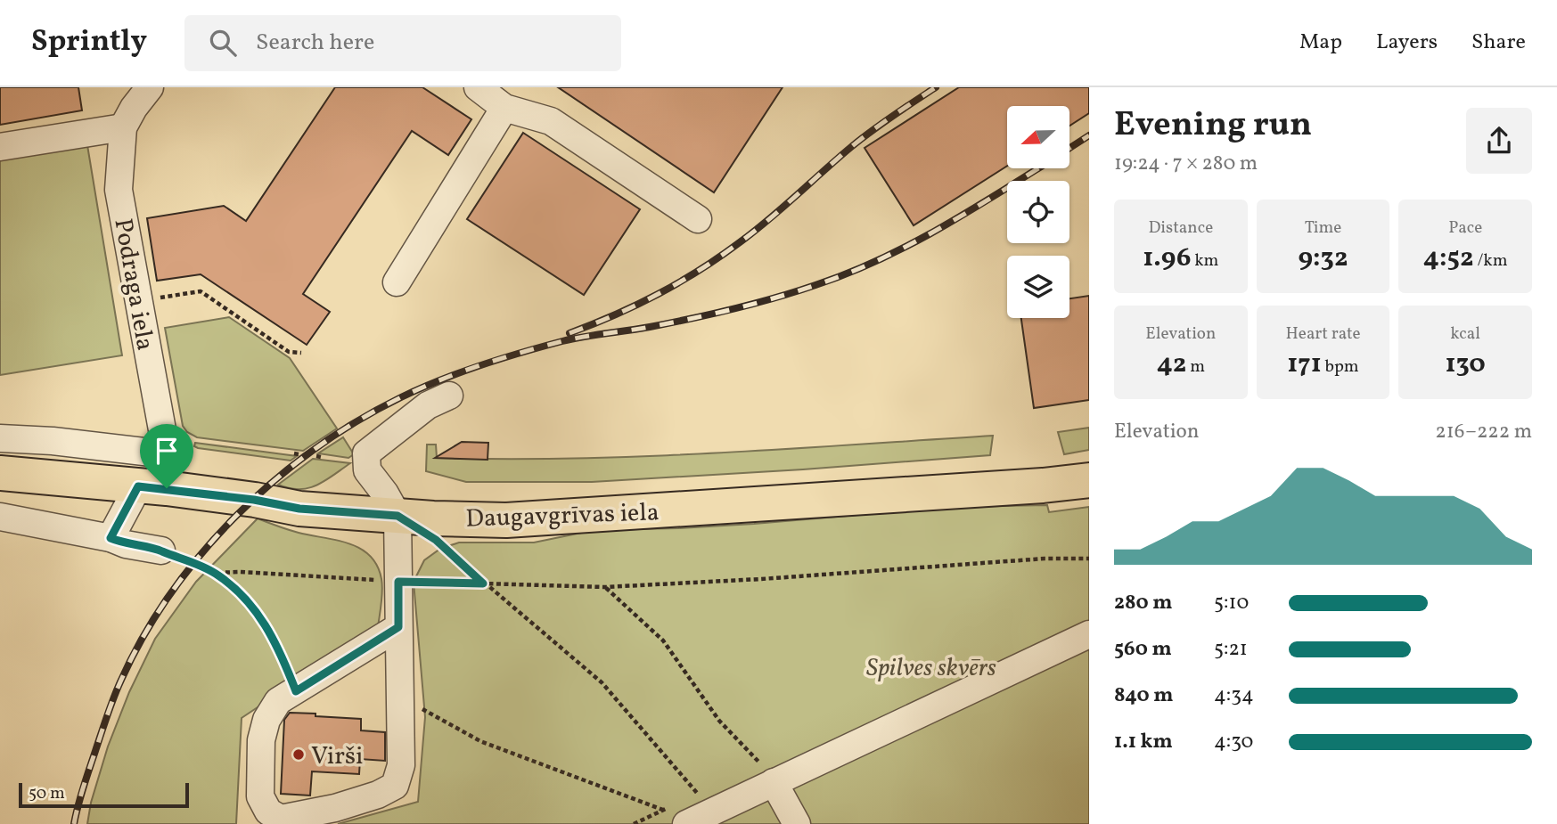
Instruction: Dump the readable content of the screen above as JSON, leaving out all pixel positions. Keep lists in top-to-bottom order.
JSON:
{
  "streets": {
    "main road": ["Daugavgrīvas iela"],
    "street": ["Podraga iela"]
  },
  "crossings": [
    ["Podraga iela", "Daugavgrīvas iela"]
  ],
  "parks": ["Spilves skvērs"],
  "places": ["Virši"],
  "scale_bar": "50 m",
  "north": "left",
  "page": {
    "header": "Sprintly",
    "search": "Search here",
    "nav": ["Map", "Layers", "Share"],
    "heading": ["Evening run", "19:24 · 7 × 280 m"],
    "stats": [
      ["Distance", "1.96 km"],
      ["Time", "9:32"],
      ["Pace", "4:52 /km"],
      ["Elevation", "42 m"],
      ["Heart rate", "171 bpm"],
      ["kcal", "130"]
    ],
    "chart": ["Elevation", "216–222 m"],
    "list": [
      {
        "name": "280 m",
        "note": "5:10"
      },
      {
        "name": "560 m",
        "note": "5:21"
      },
      {
        "name": "840 m",
        "note": "4:34"
      },
      {
        "name": "1.1 km",
        "note": "4:30"
      }
    ],
    "scale": "50 m"
  }
}
